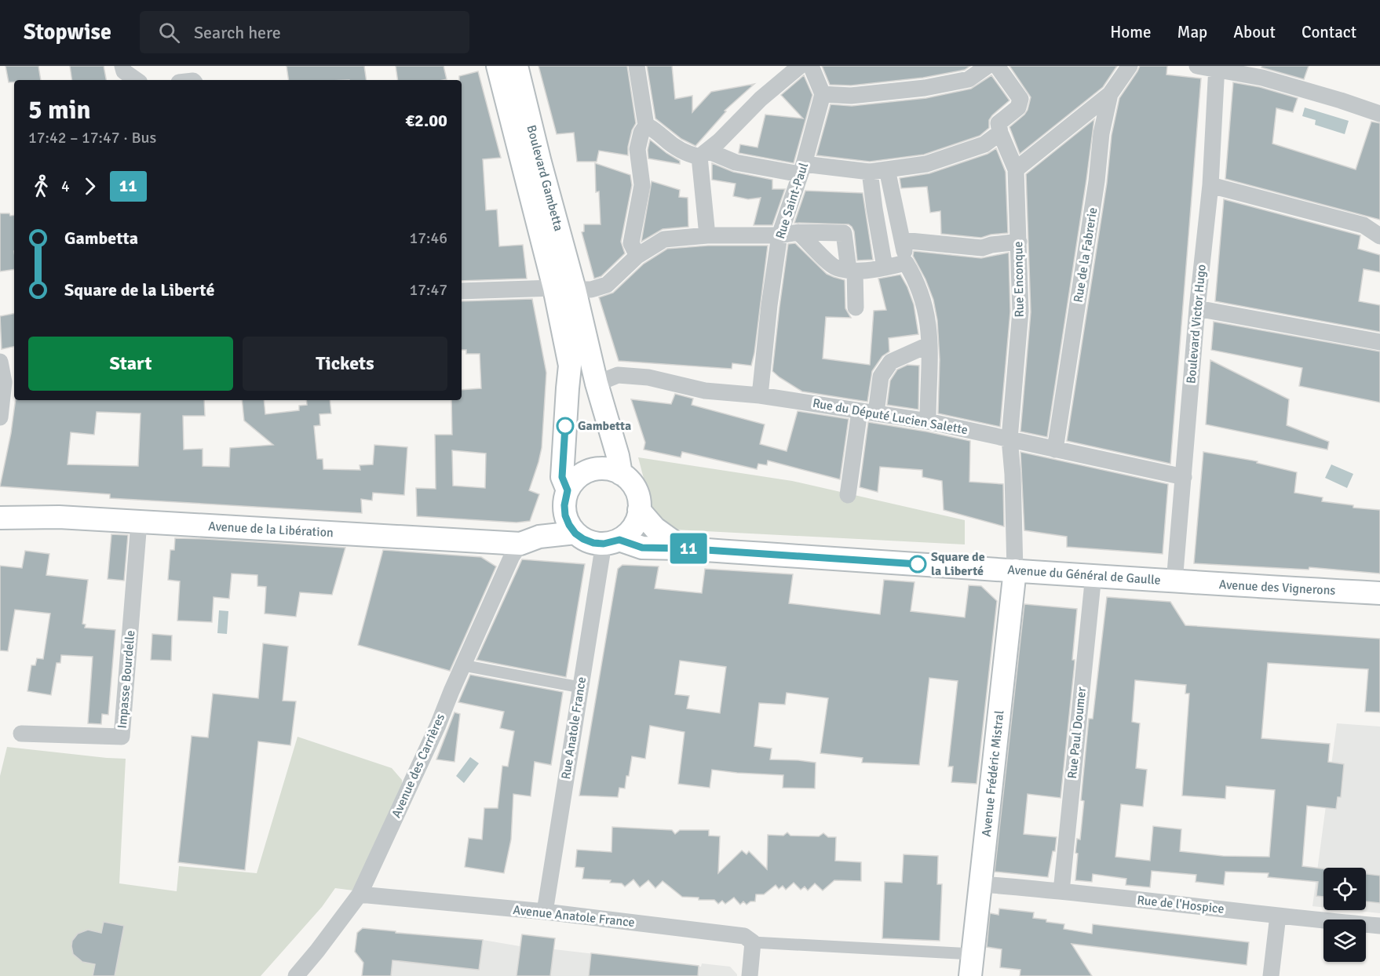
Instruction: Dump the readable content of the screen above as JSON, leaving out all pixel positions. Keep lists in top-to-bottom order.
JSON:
{
  "streets": {
    "main road": [
      "Boulevard Gambetta",
      "Avenue de la Libération",
      "Avenue du Général de Gaulle",
      "Avenue des Vignerons",
      "Avenue Frédéric Mistral"
    ],
    "street": [
      "Rue Saint-Paul",
      "Rue de la Fabrerie",
      "Rue Enconque",
      "Boulevard Victor Hugo",
      "Rue du Député Lucien Salette",
      "Impasse Bourdelle",
      "Rue Anatole France",
      "Rue Paul Doumer",
      "Avenue des Carrières",
      "Rue de l'Hospice",
      "Avenue Anatole France"
    ]
  },
  "crossings": [
    ["Boulevard Gambetta", "Rue du Député Lucien Salette"],
    ["Boulevard Gambetta", "Avenue de la Libération"],
    ["Boulevard Gambetta", "Avenue du Général de Gaulle"],
    ["Boulevard Gambetta", "Rue Anatole France"],
    ["Rue Saint-Paul", "Rue du Député Lucien Salette"],
    ["Rue de la Fabrerie", "Rue du Député Lucien Salette"],
    ["Rue Enconque", "Rue du Député Lucien Salette"],
    ["Rue Enconque", "Avenue du Général de Gaulle"],
    ["Rue Enconque", "Avenue Frédéric Mistral"],
    ["Boulevard Victor Hugo", "Rue du Député Lucien Salette"],
    ["Boulevard Victor Hugo", "Avenue du Général de Gaulle"],
    ["Boulevard Victor Hugo", "Avenue des Vignerons"],
    ["Avenue de la Libération", "Avenue du Général de Gaulle"],
    ["Avenue de la Libération", "Impasse Bourdelle"],
    ["Avenue de la Libération", "Rue Anatole France"],
    ["Avenue de la Libération", "Avenue des Carrières"],
    ["Avenue du Général de Gaulle", "Avenue des Vignerons"],
    ["Avenue du Général de Gaulle", "Rue Anatole France"],
    ["Avenue du Général de Gaulle", "Rue Paul Doumer"],
    ["Avenue du Général de Gaulle", "Avenue Frédéric Mistral"],
    ["Rue Anatole France", "Avenue Anatole France"],
    ["Rue Paul Doumer", "Rue de l'Hospice"],
    ["Avenue des Carrières", "Avenue Anatole France"],
    ["Avenue Frédéric Mistral", "Rue de l'Hospice"]
  ],
  "places": ["Gambetta", "Square de la Liberté"],
  "lines": ["bus line 11"],
  "page": {
    "header": "Stopwise",
    "search": "Search here",
    "nav": [
      "Home",
      "Map",
      "About",
      "Contact"
    ],
    "on_map": "11",
    "heading": ["5 min", "17:42 – 17:47 · Bus", "€2.00"],
    "legs": ["4", "11"],
    "list": [
      {
        "name": "Gambetta",
        "value": "17:46"
      },
      {
        "name": "Square de la Liberté",
        "value": "17:47"
      }
    ],
    "buttons": ["Start", "Tickets"]
  }
}
